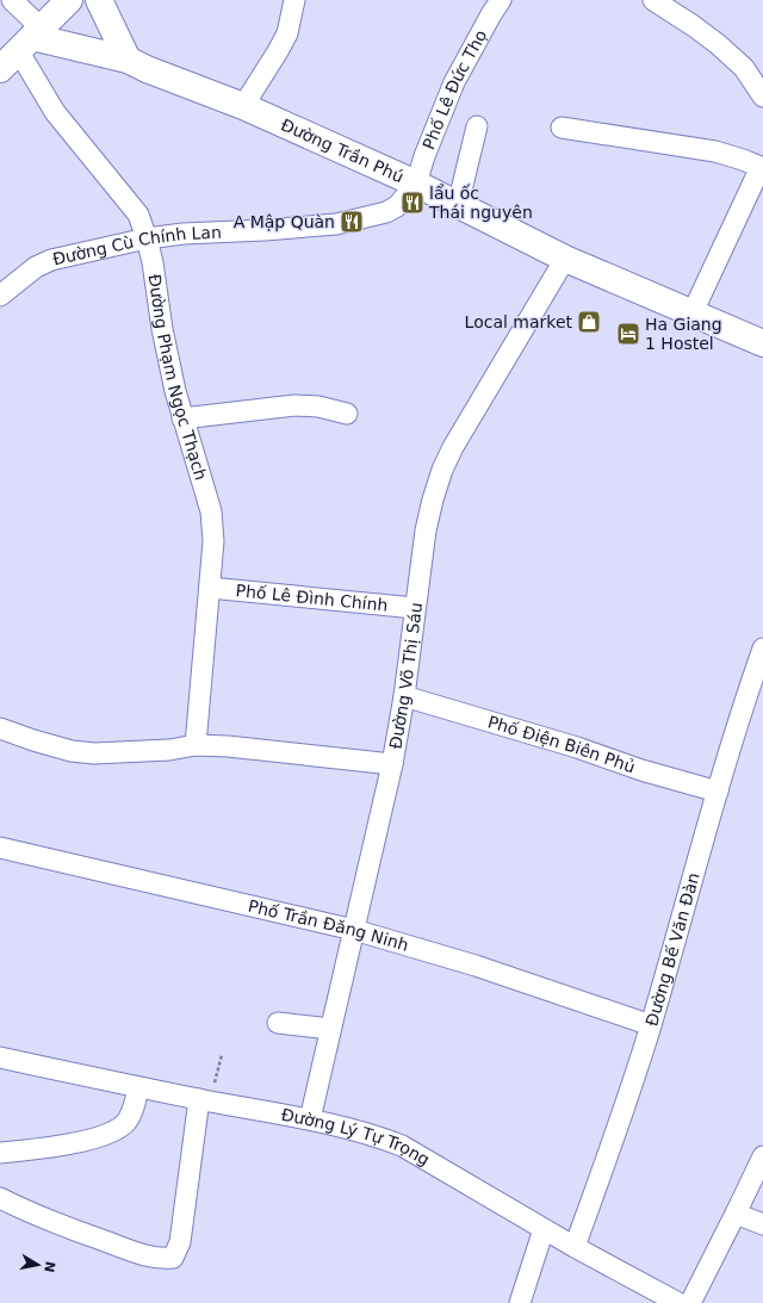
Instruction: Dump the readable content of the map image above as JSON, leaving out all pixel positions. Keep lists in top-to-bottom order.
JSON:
{
  "streets": {
    "main road": ["Đường Trần Phú"],
    "street": [
      "Phố Lê Đức Thọ",
      "Đường Cù Chính Lan",
      "Đường Phạm Ngọc Thạch",
      "Phố Lê Đình Chính",
      "Đường Võ Thị Sáu",
      "Phố Điện Biên Phủ",
      "Phố Trần Đăng Ninh",
      "Đường Bế Văn Đàn",
      "Đường Lý Tự Trọng"
    ]
  },
  "crossings": [
    ["Phố Lê Đức Thọ", "Đường Trần Phú"],
    ["Phố Lê Đức Thọ", "Đường Cù Chính Lan"],
    ["Đường Trần Phú", "Đường Cù Chính Lan"],
    ["Đường Trần Phú", "Đường Phạm Ngọc Thạch"],
    ["Đường Trần Phú", "Đường Võ Thị Sáu"],
    ["Đường Cù Chính Lan", "Đường Phạm Ngọc Thạch"],
    ["Đường Phạm Ngọc Thạch", "Phố Lê Đình Chính"],
    ["Phố Lê Đình Chính", "Đường Võ Thị Sáu"],
    ["Đường Võ Thị Sáu", "Phố Điện Biên Phủ"],
    ["Đường Võ Thị Sáu", "Phố Trần Đăng Ninh"],
    ["Đường Võ Thị Sáu", "Đường Lý Tự Trọng"],
    ["Phố Điện Biên Phủ", "Đường Bế Văn Đàn"],
    ["Phố Trần Đăng Ninh", "Đường Bế Văn Đàn"],
    ["Đường Bế Văn Đàn", "Đường Lý Tự Trọng"]
  ],
  "places": {
    "restaurant": ["lẩu ốc Thái nguyên", "A Mập Quàn"],
    "shop": ["Local market"],
    "hotel": ["Ha Giang 1 Hostel"]
  },
  "north": "right"
}
